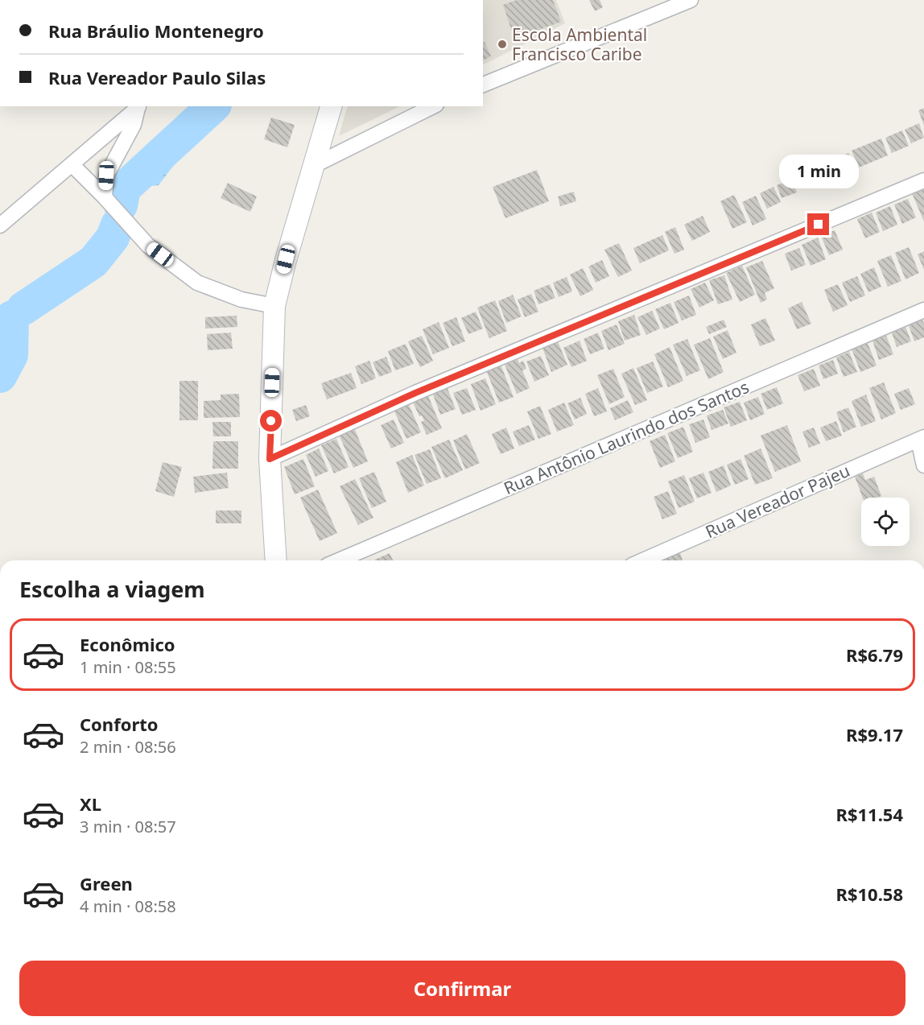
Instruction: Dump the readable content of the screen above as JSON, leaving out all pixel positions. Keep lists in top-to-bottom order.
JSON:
{
  "streets": {
    "street": ["Rua Antônio Laurindo dos Santos", "Rua Vereador Pajeu"]
  },
  "places": ["Escola Ambiental Francisco Caribe"],
  "page": {
    "banner": ["Rua Bráulio Montenegro", "Rua Vereador Paulo Silas"],
    "bubble": "1 min",
    "heading": "Escolha a viagem",
    "list": [
      {
        "name": "Econômico",
        "note": "1 min · 08:55",
        "value": "R$6.79"
      },
      {
        "name": "Conforto",
        "note": "2 min · 08:56",
        "value": "R$9.17"
      },
      {
        "name": "XL",
        "note": "3 min · 08:57",
        "value": "R$11.54"
      },
      {
        "name": "Green",
        "note": "4 min · 08:58",
        "value": "R$10.58"
      }
    ],
    "buttons": "Confirmar"
  }
}
